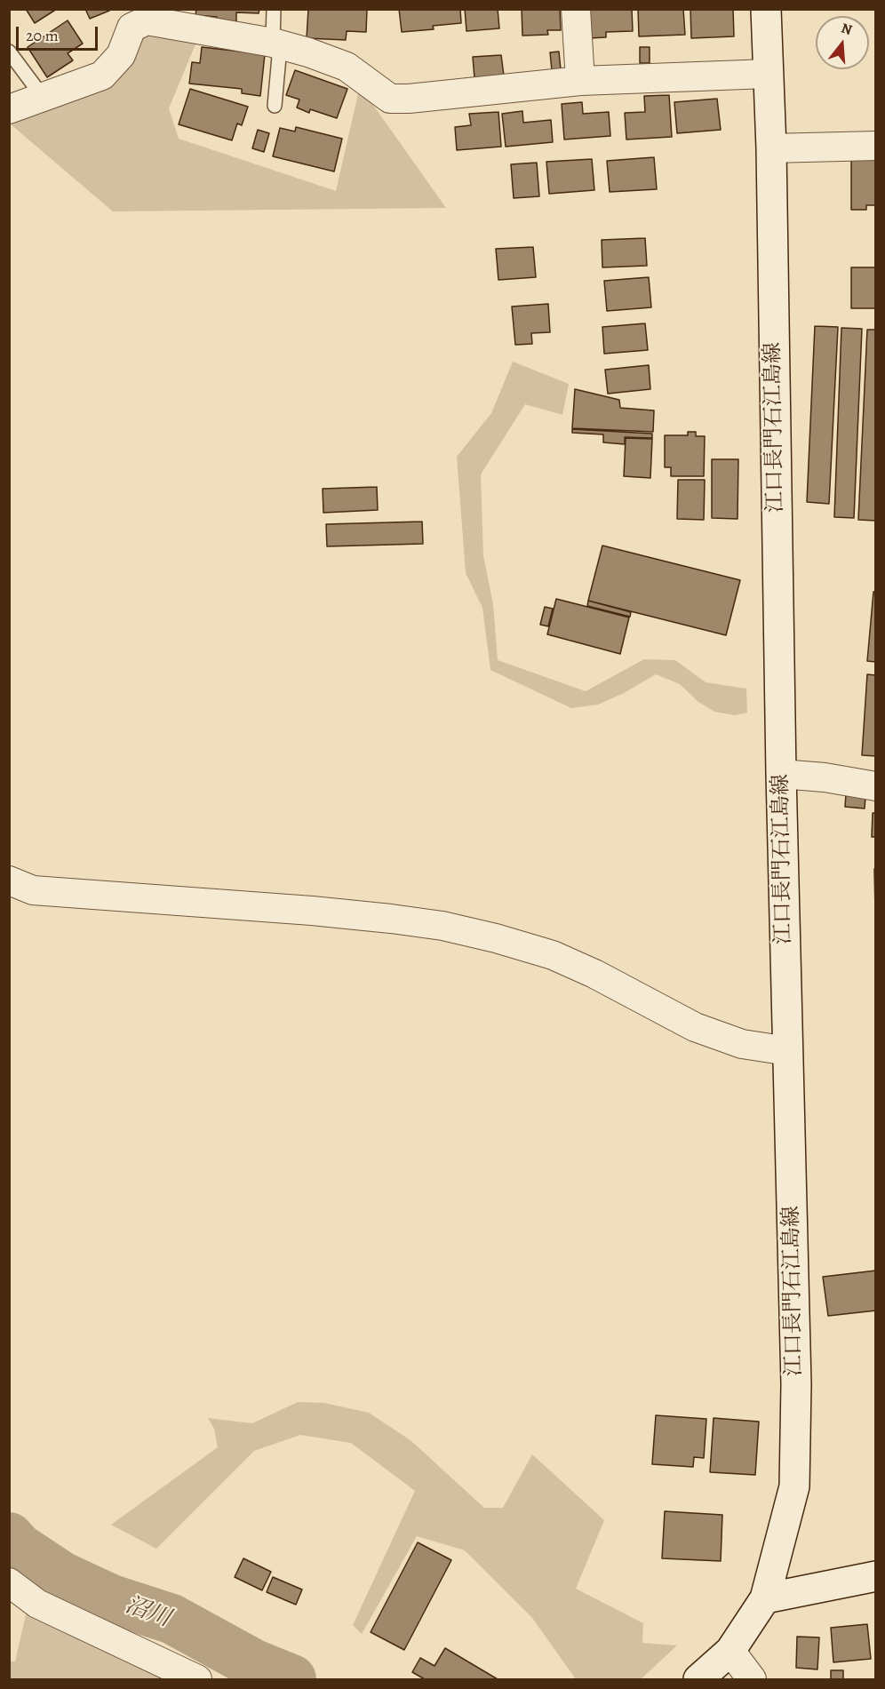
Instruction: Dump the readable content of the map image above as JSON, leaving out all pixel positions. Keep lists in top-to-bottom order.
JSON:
{
  "streets": {
    "main road": ["江口長門石江島線"]
  },
  "water": ["沼川"],
  "scale_bar": "20 m",
  "north": "top"
}
